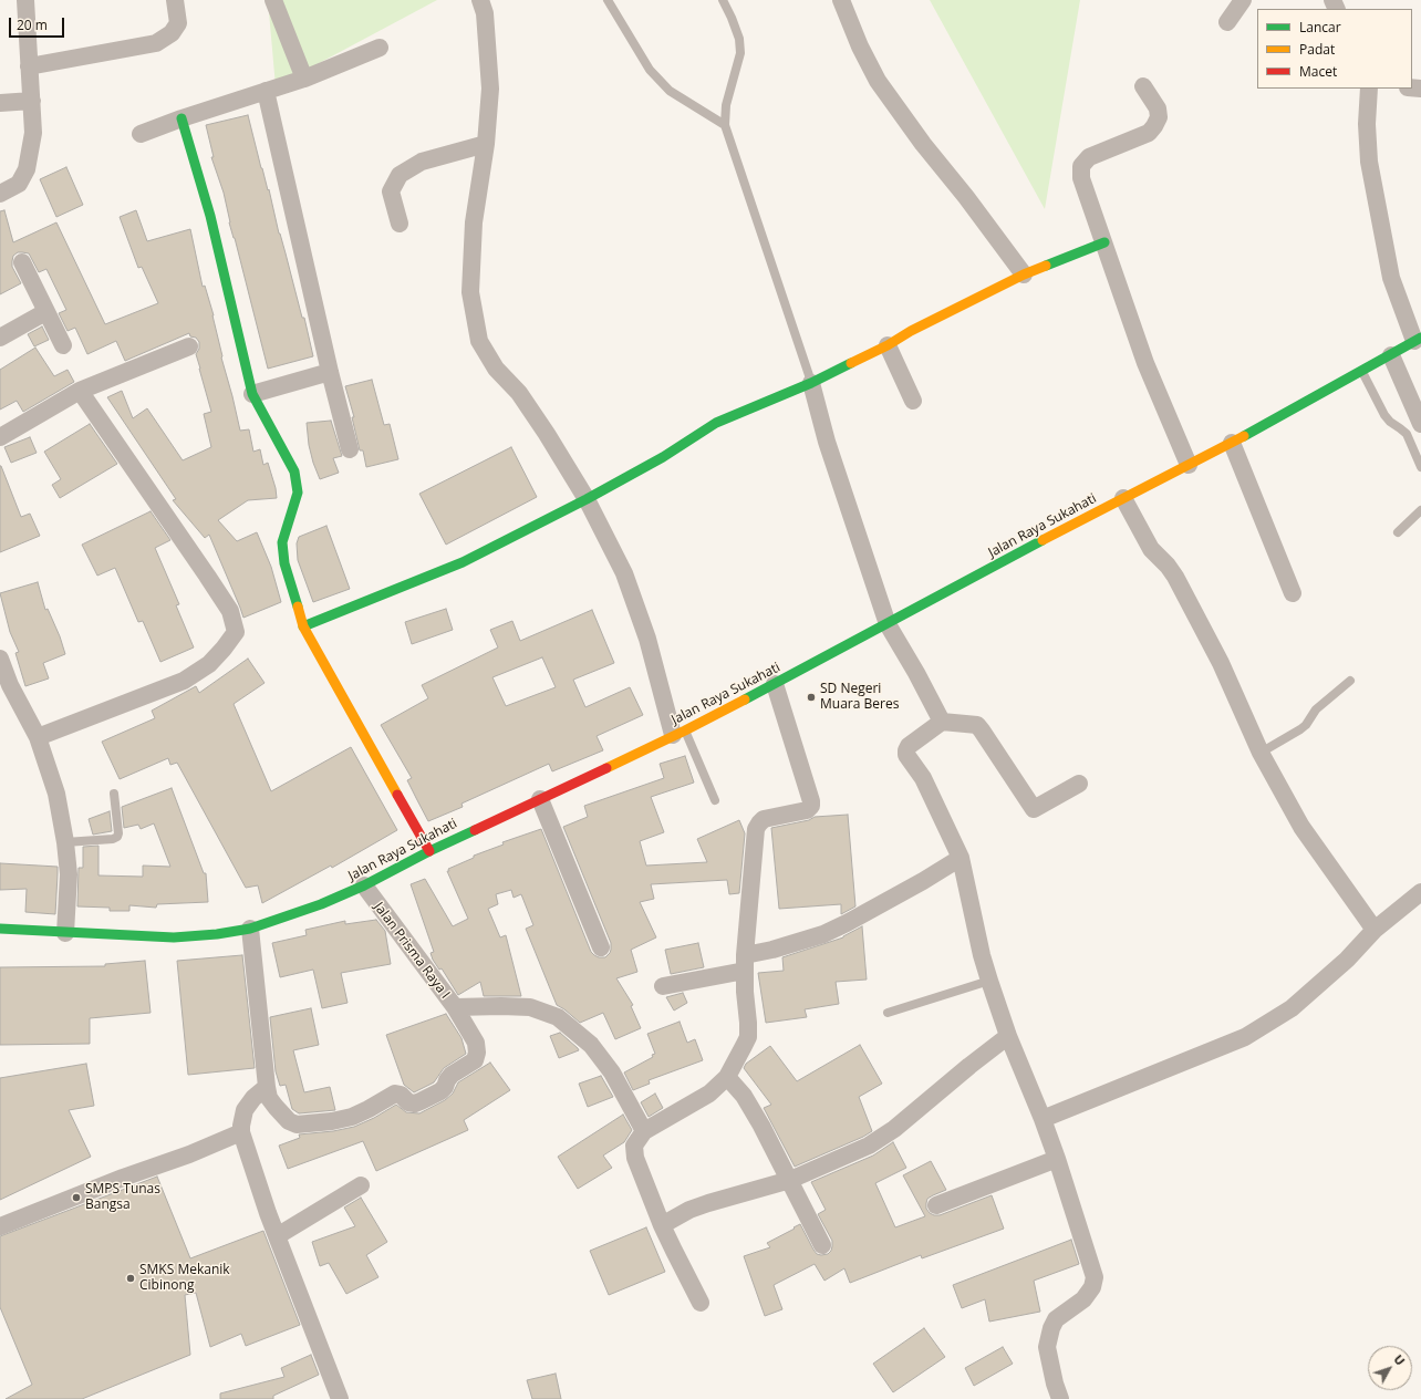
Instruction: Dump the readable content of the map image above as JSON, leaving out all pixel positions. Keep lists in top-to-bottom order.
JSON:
{
  "streets": {
    "street": ["Jalan Raya Sukahati", "Jalan Prisma Raya I"]
  },
  "crossings": [
    ["Jalan Raya Sukahati", "Jalan Prisma Raya I"]
  ],
  "places": ["SD Negeri Muara Beres", "SMPS Tunas Bangsa", "SMKS Mekanik Cibinong"],
  "legend": ["Lancar", "Padat", "Macet"],
  "scale_bar": "20 m",
  "north": "top right"
}
